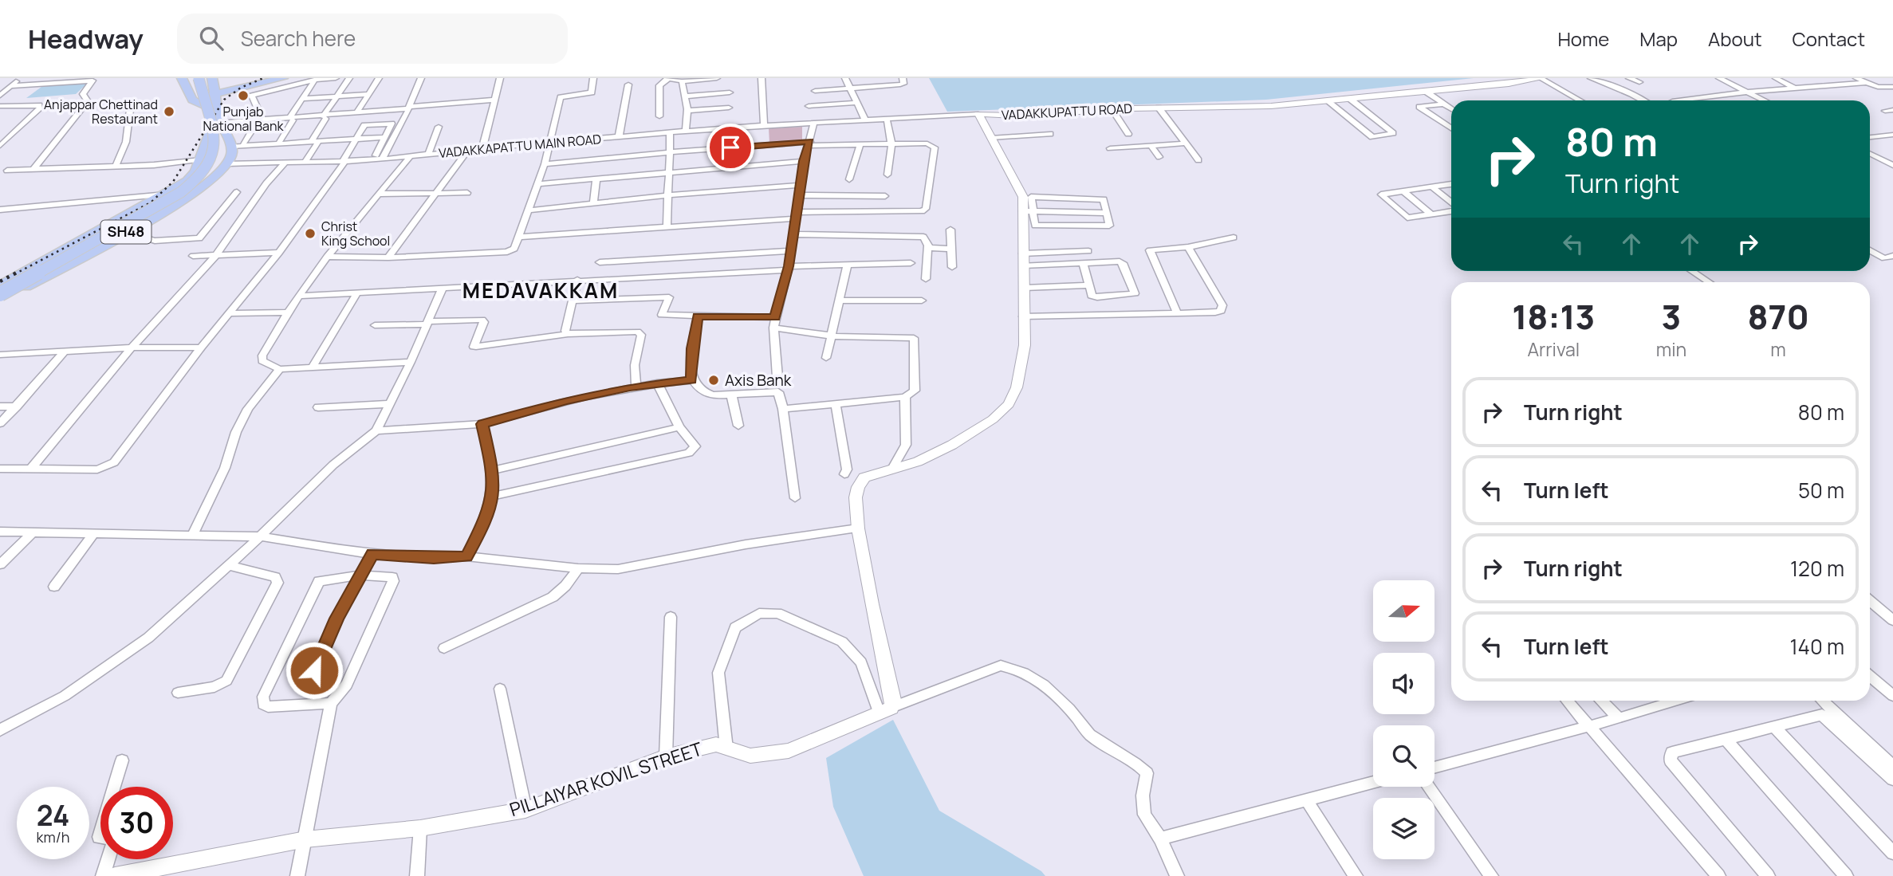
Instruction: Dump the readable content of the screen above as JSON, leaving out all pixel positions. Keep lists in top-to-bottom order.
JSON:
{
  "streets": {
    "main road": ["SH48"],
    "street": ["VADAKKUPATTU ROAD", "VADAKKAPATTU MAIN ROAD", "PILLAIYAR KOVIL STREET"]
  },
  "crossings": [
    ["VADAKKUPATTU ROAD", "VADAKKAPATTU MAIN ROAD"],
    ["VADAKKAPATTU MAIN ROAD", "SH48"]
  ],
  "districts": ["MEDAVAKKAM"],
  "places": [
    "Punjab National Bank",
    "Anjappar Chettinad Restaurant",
    "Christ King School",
    "Axis Bank"
  ],
  "north": "right",
  "page": {
    "header": "Headway",
    "search": "Search here",
    "nav": [
      "Home",
      "Map",
      "About",
      "Contact"
    ],
    "turn": ["80 m", "Turn right"],
    "eta": [
      "18:13",
      "Arrival",
      "3",
      "min",
      "870",
      "m"
    ],
    "list": [
      {
        "name": "Turn right",
        "value": "80 m"
      },
      {
        "name": "Turn left",
        "value": "50 m"
      },
      {
        "name": "Turn right",
        "value": "120 m"
      },
      {
        "name": "Turn left",
        "value": "140 m"
      }
    ],
    "speed": "24 km/h",
    "limit": "30"
  }
}
